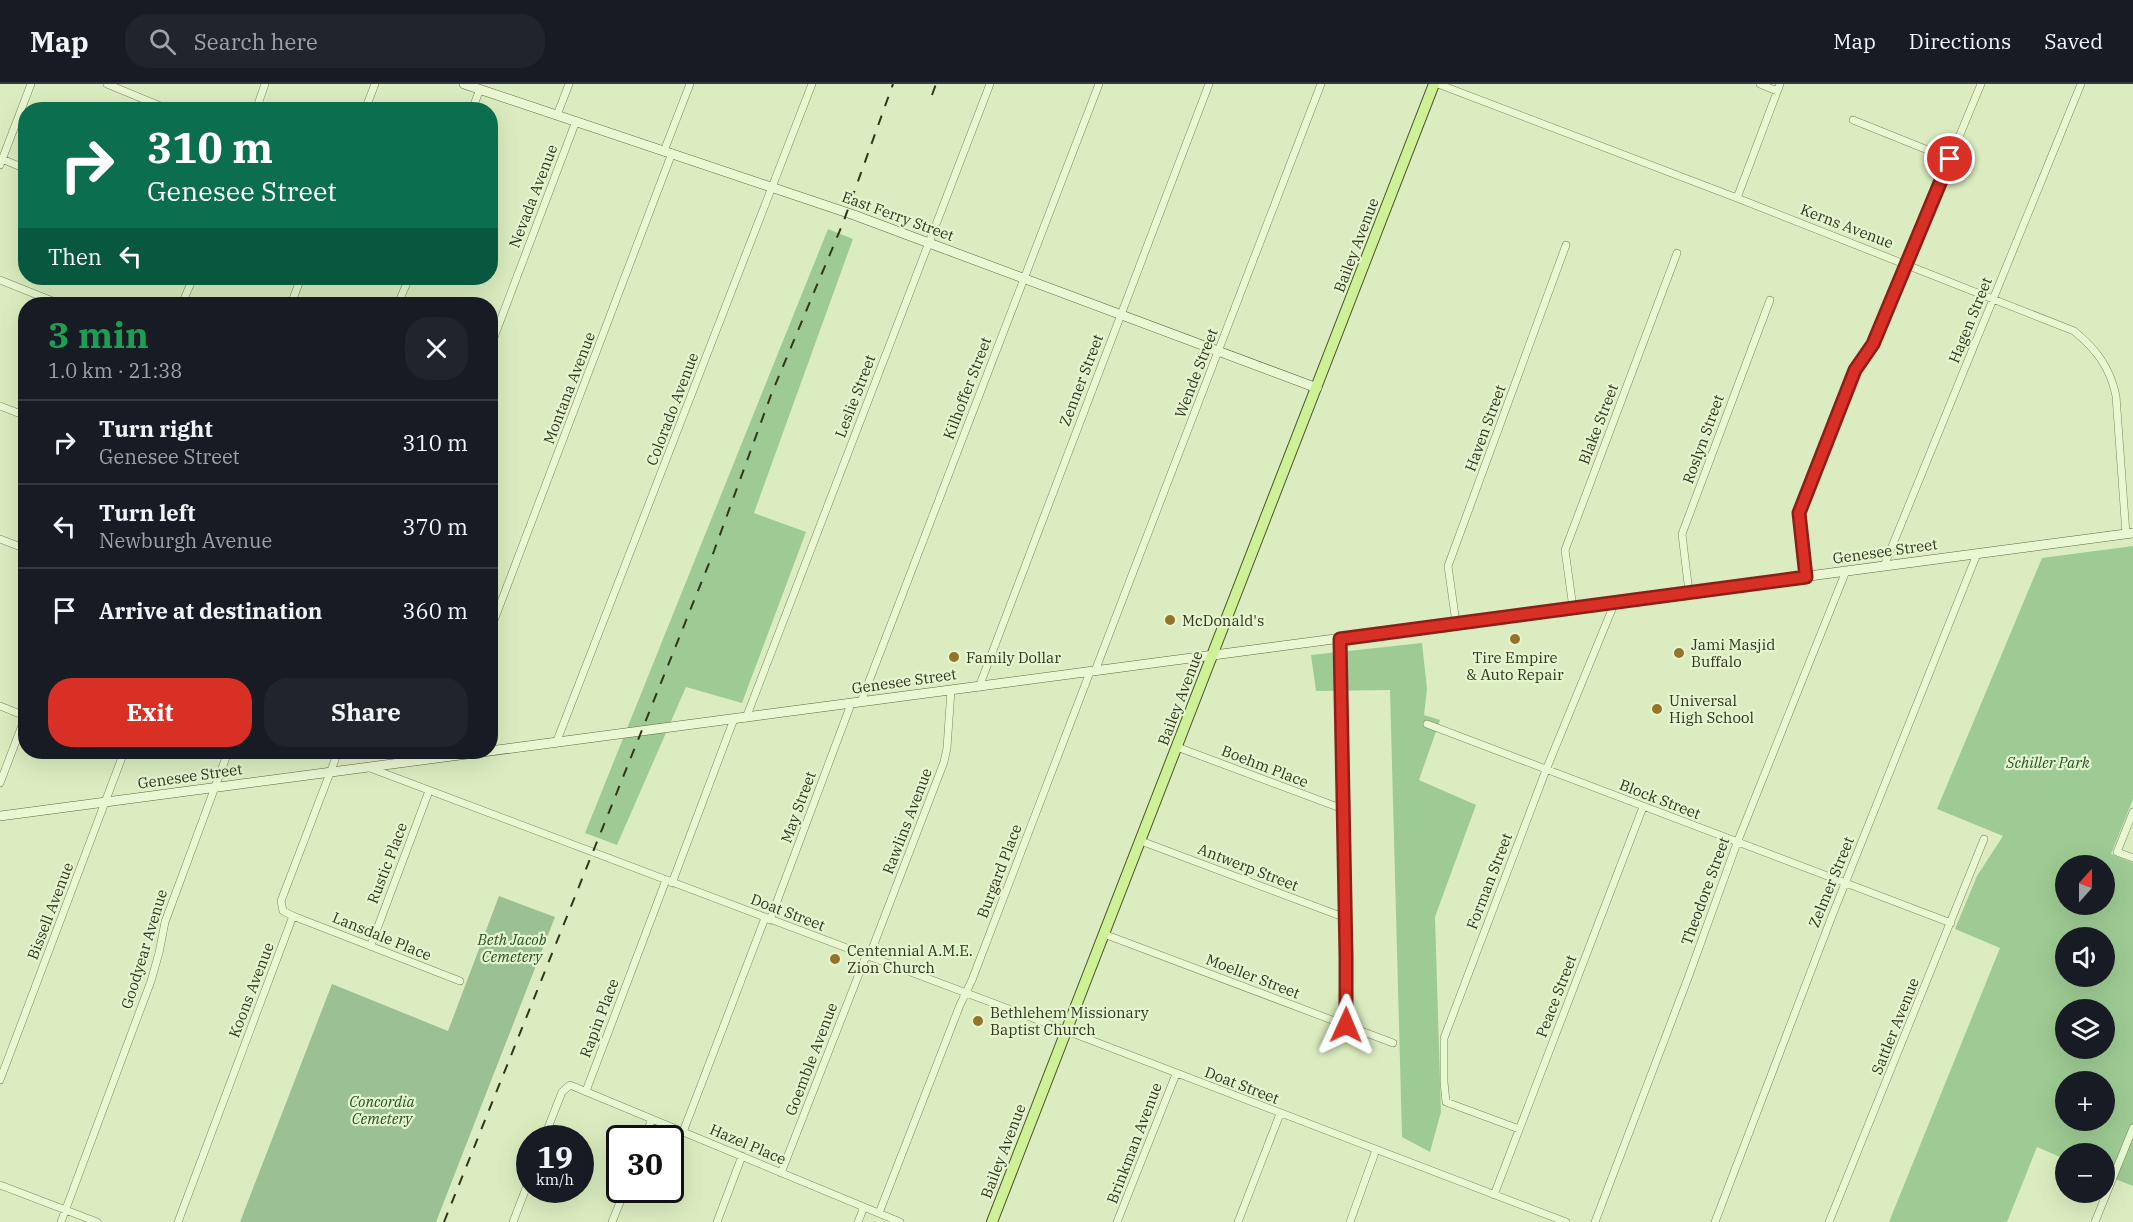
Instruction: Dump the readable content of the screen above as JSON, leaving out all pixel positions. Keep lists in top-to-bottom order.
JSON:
{
  "streets": {
    "main road": ["East Ferry Street", "Bailey Avenue", "Genesee Street"],
    "street": [
      "Nevada Avenue",
      "Kerns Avenue",
      "Hagen Street",
      "Wende Street",
      "Zenner Street",
      "Montana Avenue",
      "Kilhoffer Street",
      "Leslie Street",
      "Colorado Avenue",
      "Blake Street",
      "Haven Street",
      "Roslyn Street",
      "Boehm Place",
      "Block Street",
      "May Street",
      "Rawlins Avenue",
      "Rustic Place",
      "Antwerp Street",
      "Burgard Place",
      "Forman Street",
      "Zelmer Street",
      "Theodore Street",
      "Bissell Avenue",
      "Doat Street",
      "Lansdale Place",
      "Goodyear Avenue",
      "Moeller Street",
      "Koons Avenue",
      "Peace Street",
      "Rapin Place",
      "Sattler Avenue",
      "Goemble Avenue",
      "Brinkman Avenue",
      "Hazel Place"
    ]
  },
  "crossings": [
    ["Nevada Avenue", "East Ferry Street"],
    ["East Ferry Street", "Bailey Avenue"],
    ["East Ferry Street", "Wende Street"],
    ["East Ferry Street", "Zenner Street"],
    ["East Ferry Street", "Montana Avenue"],
    ["East Ferry Street", "Kilhoffer Street"],
    ["East Ferry Street", "Leslie Street"],
    ["East Ferry Street", "Colorado Avenue"],
    ["Kerns Avenue", "Bailey Avenue"],
    ["Kerns Avenue", "Hagen Street"],
    ["Kerns Avenue", "Genesee Street"],
    ["Bailey Avenue", "Genesee Street"],
    ["Bailey Avenue", "Boehm Place"],
    ["Bailey Avenue", "Antwerp Street"],
    ["Bailey Avenue", "Doat Street"],
    ["Bailey Avenue", "Moeller Street"],
    ["Hagen Street", "Genesee Street"],
    ["Wende Street", "Genesee Street"],
    ["Wende Street", "Burgard Place"],
    ["Zenner Street", "Genesee Street"],
    ["Kilhoffer Street", "Genesee Street"],
    ["Leslie Street", "Genesee Street"],
    ["Colorado Avenue", "Genesee Street"],
    ["Blake Street", "Genesee Street"],
    ["Haven Street", "Genesee Street"],
    ["Roslyn Street", "Genesee Street"],
    ["Genesee Street", "May Street"],
    ["Genesee Street", "Rawlins Avenue"],
    ["Genesee Street", "Burgard Place"],
    ["Genesee Street", "Forman Street"],
    ["Genesee Street", "Zelmer Street"],
    ["Genesee Street", "Theodore Street"],
    ["Genesee Street", "Bissell Avenue"],
    ["Genesee Street", "Doat Street"],
    ["Genesee Street", "Goodyear Avenue"],
    ["Genesee Street", "Rapin Place"],
    ["Block Street", "Forman Street"],
    ["Block Street", "Zelmer Street"],
    ["Block Street", "Theodore Street"],
    ["Block Street", "Peace Street"],
    ["Block Street", "Sattler Avenue"],
    ["May Street", "Doat Street"],
    ["Rawlins Avenue", "Doat Street"],
    ["Rawlins Avenue", "Goemble Avenue"],
    ["Rustic Place", "Doat Street"],
    ["Rustic Place", "Lansdale Place"],
    ["Burgard Place", "Doat Street"],
    ["Burgard Place", "Hazel Place"],
    ["Forman Street", "Peace Street"],
    ["Doat Street", "Peace Street"],
    ["Doat Street", "Rapin Place"],
    ["Doat Street", "Goemble Avenue"],
    ["Doat Street", "Brinkman Avenue"],
    ["Lansdale Place", "Koons Avenue"],
    ["Rapin Place", "Hazel Place"],
    ["Goemble Avenue", "Hazel Place"]
  ],
  "parks": ["Schiller Park", "Beth Jacob Cemetery", "Concordia Cemetery"],
  "places": [
    "McDonald's",
    "Tire Empire & Auto Repair",
    "Jami Masjid Buffalo",
    "Family Dollar",
    "Universal High School",
    "Centennial A.M.E. Zion Church",
    "Bethlehem Missionary Baptist Church"
  ],
  "north": "top",
  "page": {
    "header": "Map",
    "search": "Search here",
    "nav": ["Map", "Directions", "Saved"],
    "turn": ["310 m", "Genesee Street"],
    "then": "Then",
    "heading": ["3 min", "1.0 km · 21:38"],
    "list": [
      {
        "name": "Turn right",
        "note": "Genesee Street",
        "value": "310 m"
      },
      {
        "name": "Turn left",
        "note": "Newburgh Avenue",
        "value": "370 m"
      },
      {
        "name": "Arrive at destination",
        "value": "360 m"
      }
    ],
    "buttons": ["Exit", "Share"],
    "map_buttons": ["+", "−"],
    "speed": "19 km/h",
    "limit": "30"
  }
}
